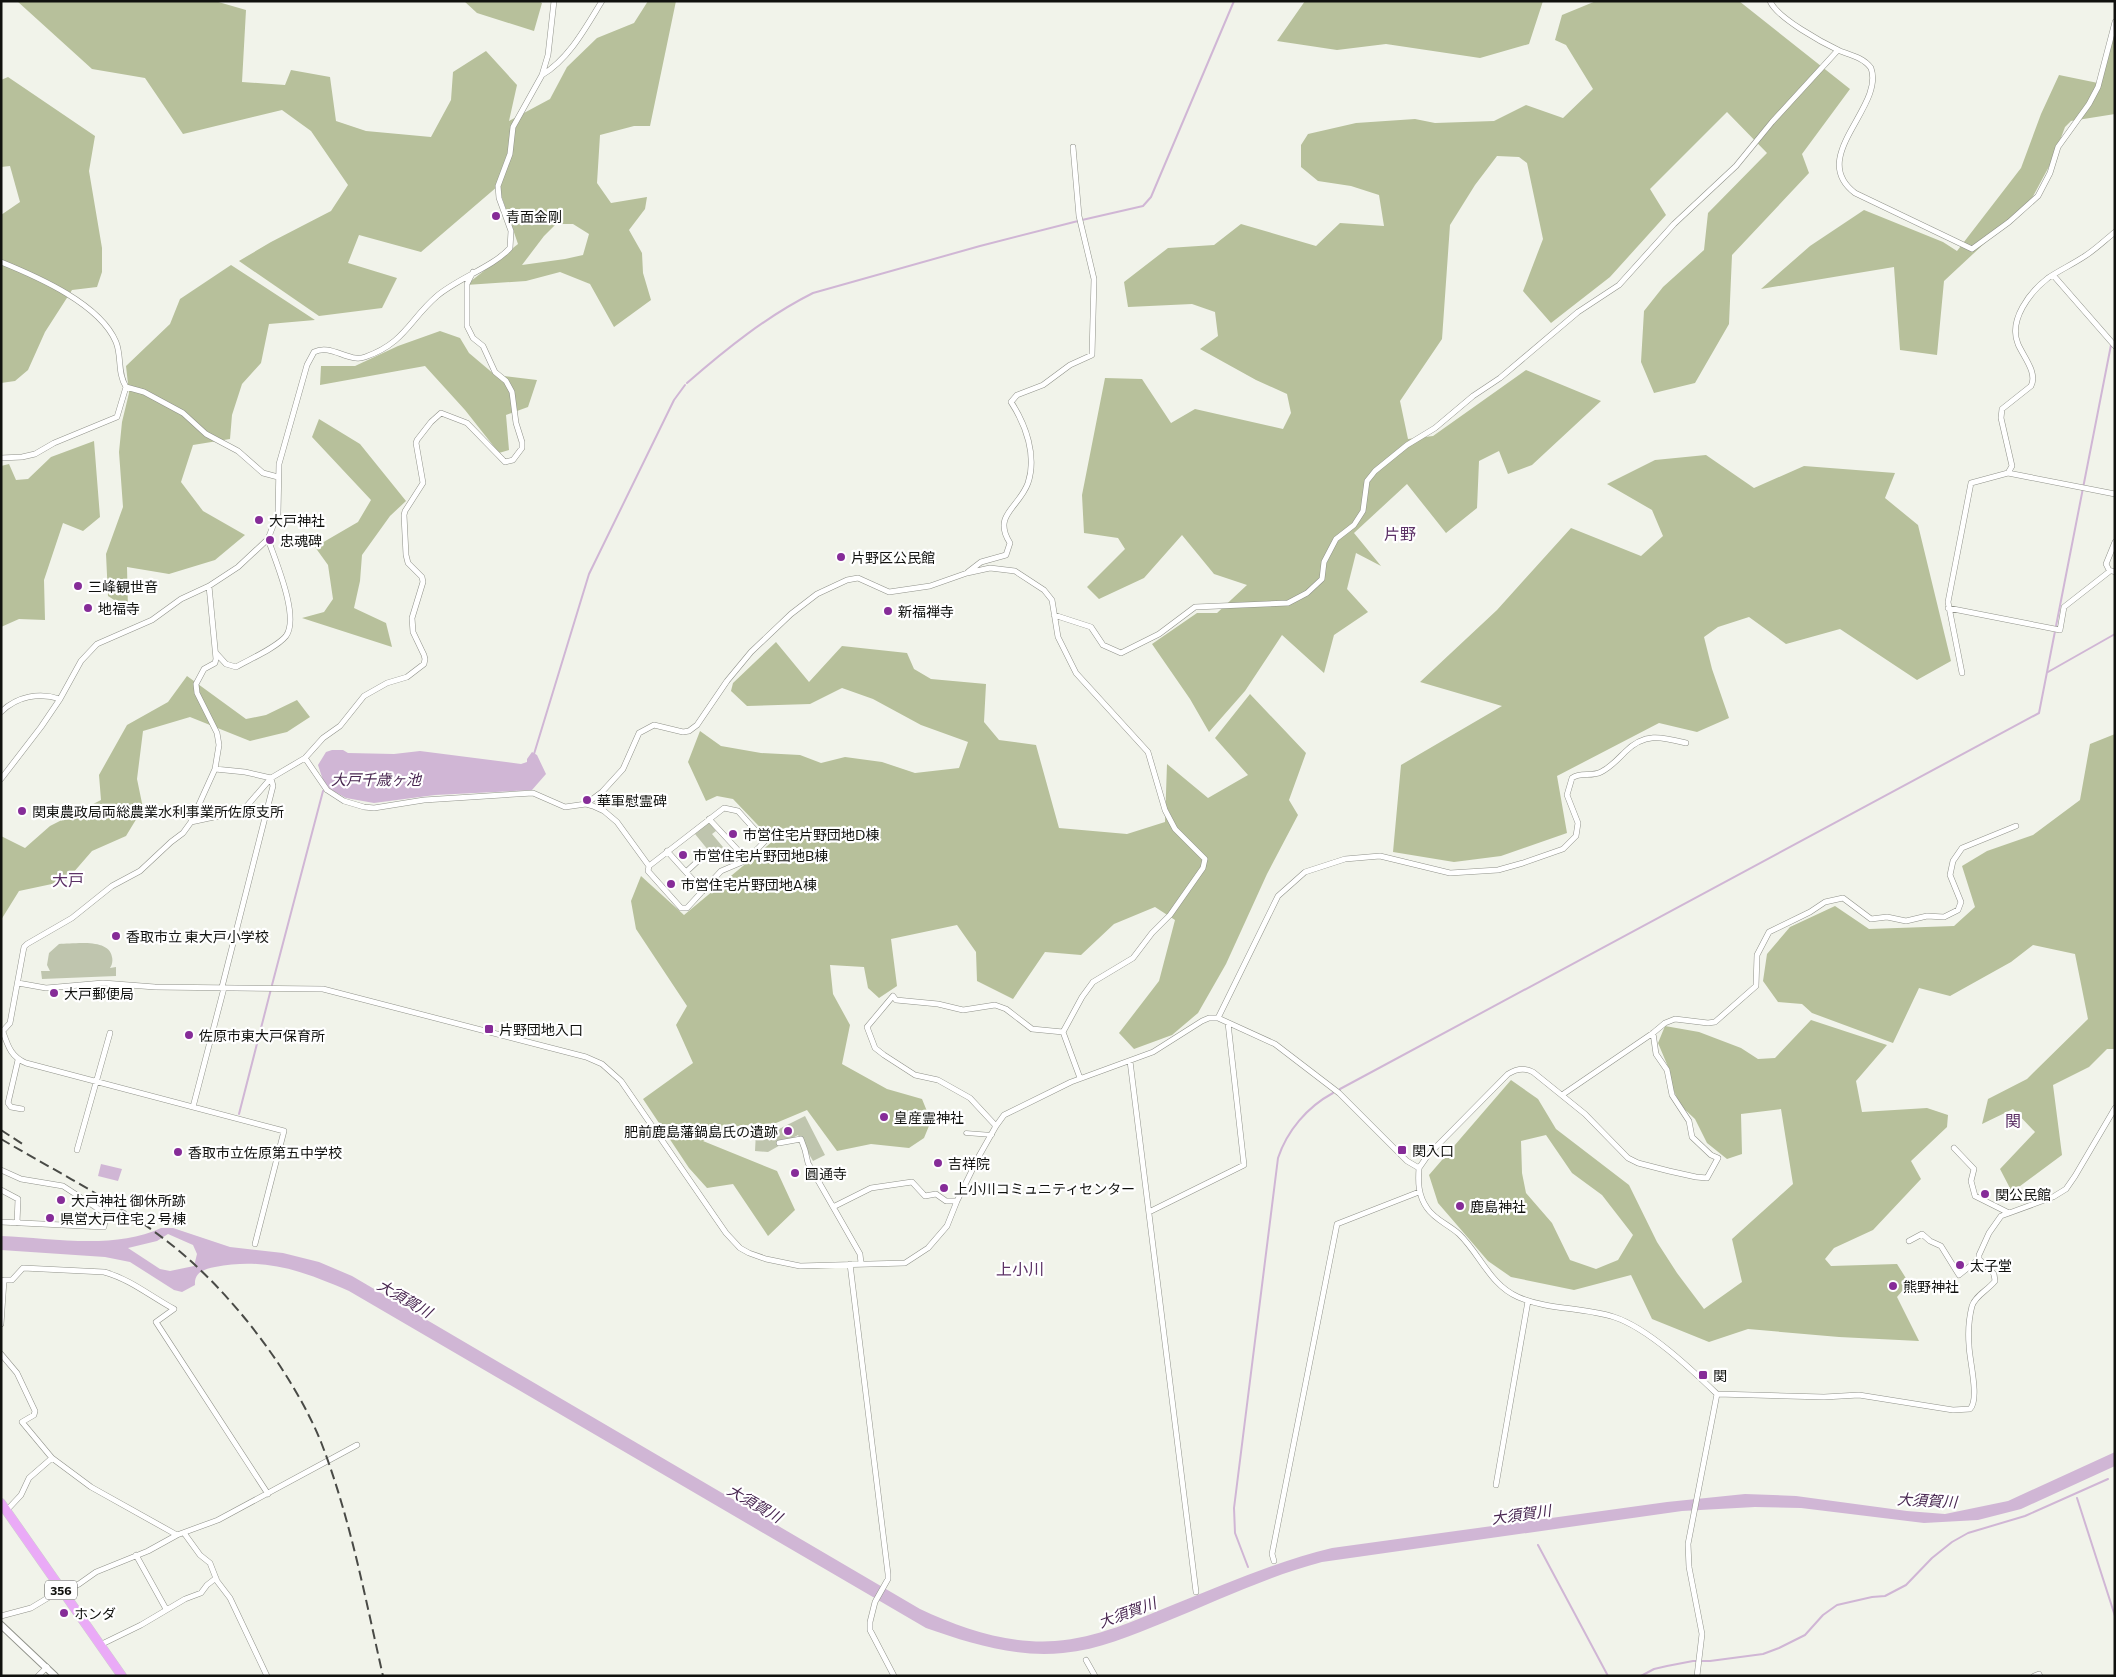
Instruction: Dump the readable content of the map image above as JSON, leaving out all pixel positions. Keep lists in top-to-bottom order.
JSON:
{
  "streets": {
    "highway": ["356"]
  },
  "districts": [
    "片野",
    "大戸",
    "関",
    "上小川"
  ],
  "water": ["大戸千歳ヶ池", "大須賀川"],
  "places": {
    "other": [
      "青面金剛",
      "大戸神社",
      "忠魂碑",
      "片野区公民館",
      "三峰観世音",
      "地福寺",
      "新福禅寺",
      "華軍慰霊碑",
      "関東農政局両総農業水利事業所佐原支所",
      "市営住宅片野団地D棟",
      "市営住宅片野団地B棟",
      "市営住宅片野団地A棟",
      "香取市立 東大戸小学校",
      "大戸郵便局",
      "佐原市東大戸保育所",
      "皇産霊神社",
      "肥前鹿島藩鍋島氏の遺跡",
      "香取市立佐原第五中学校",
      "吉祥院",
      "圓通寺",
      "上小川コミュニティセンター",
      "関公民館",
      "大戸神社 御休所跡",
      "鹿島神社",
      "県営大戸住宅２号棟",
      "太子堂",
      "熊野神社",
      "ホンダ"
    ],
    "transit": ["片野団地入口", "関入口", "関"]
  }
}
